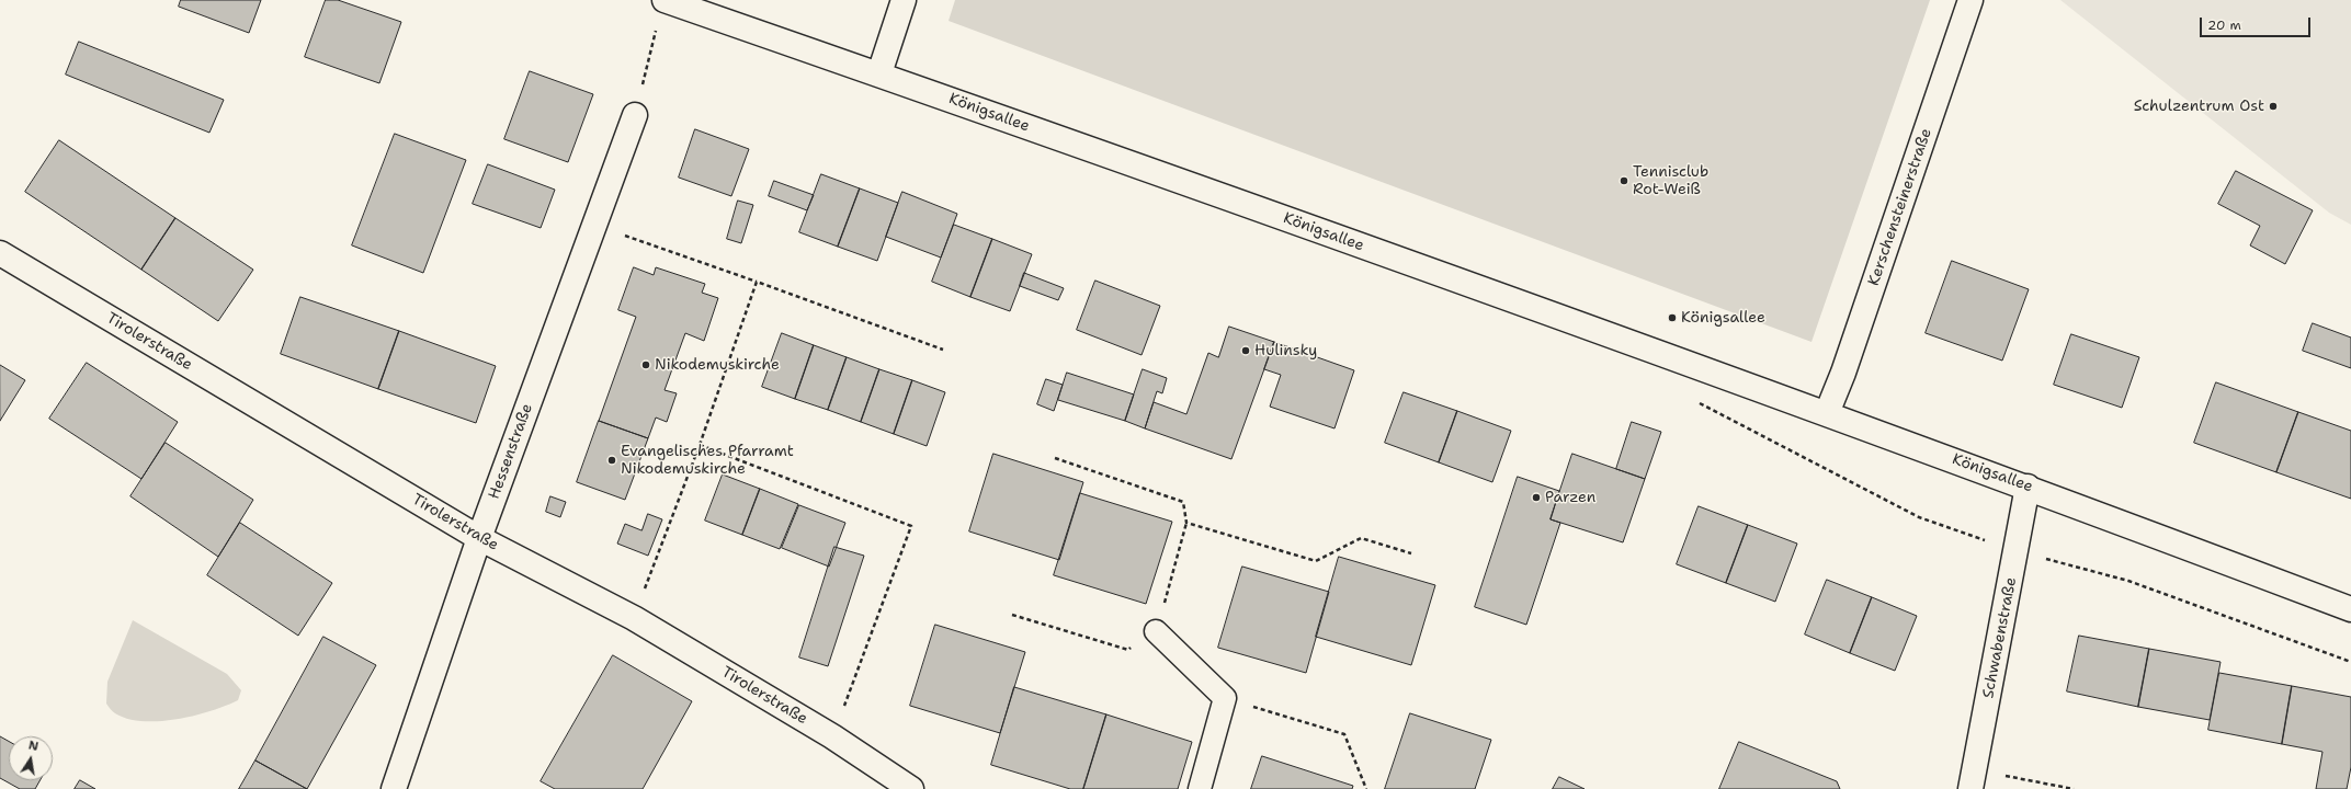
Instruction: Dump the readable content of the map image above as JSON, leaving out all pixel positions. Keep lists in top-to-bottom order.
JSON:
{
  "streets": {
    "street": [
      "Königsallee",
      "Kerschensteinerstraße",
      "Tirolerstraße",
      "Hessenstraße",
      "Schwabenstraße"
    ]
  },
  "crossings": [
    ["Königsallee", "Kerschensteinerstraße"],
    ["Königsallee", "Schwabenstraße"],
    ["Tirolerstraße", "Hessenstraße"]
  ],
  "places": [
    "Schulzentrum Ost",
    "Tennisclub Rot-Weiß",
    "Königsallee",
    "Hulinsky",
    "Nikodemuskirche",
    "Evangelisches Pfarramt Nikodemuskirche",
    "Parzen"
  ],
  "scale_bar": "20 m",
  "north": "top"
}
